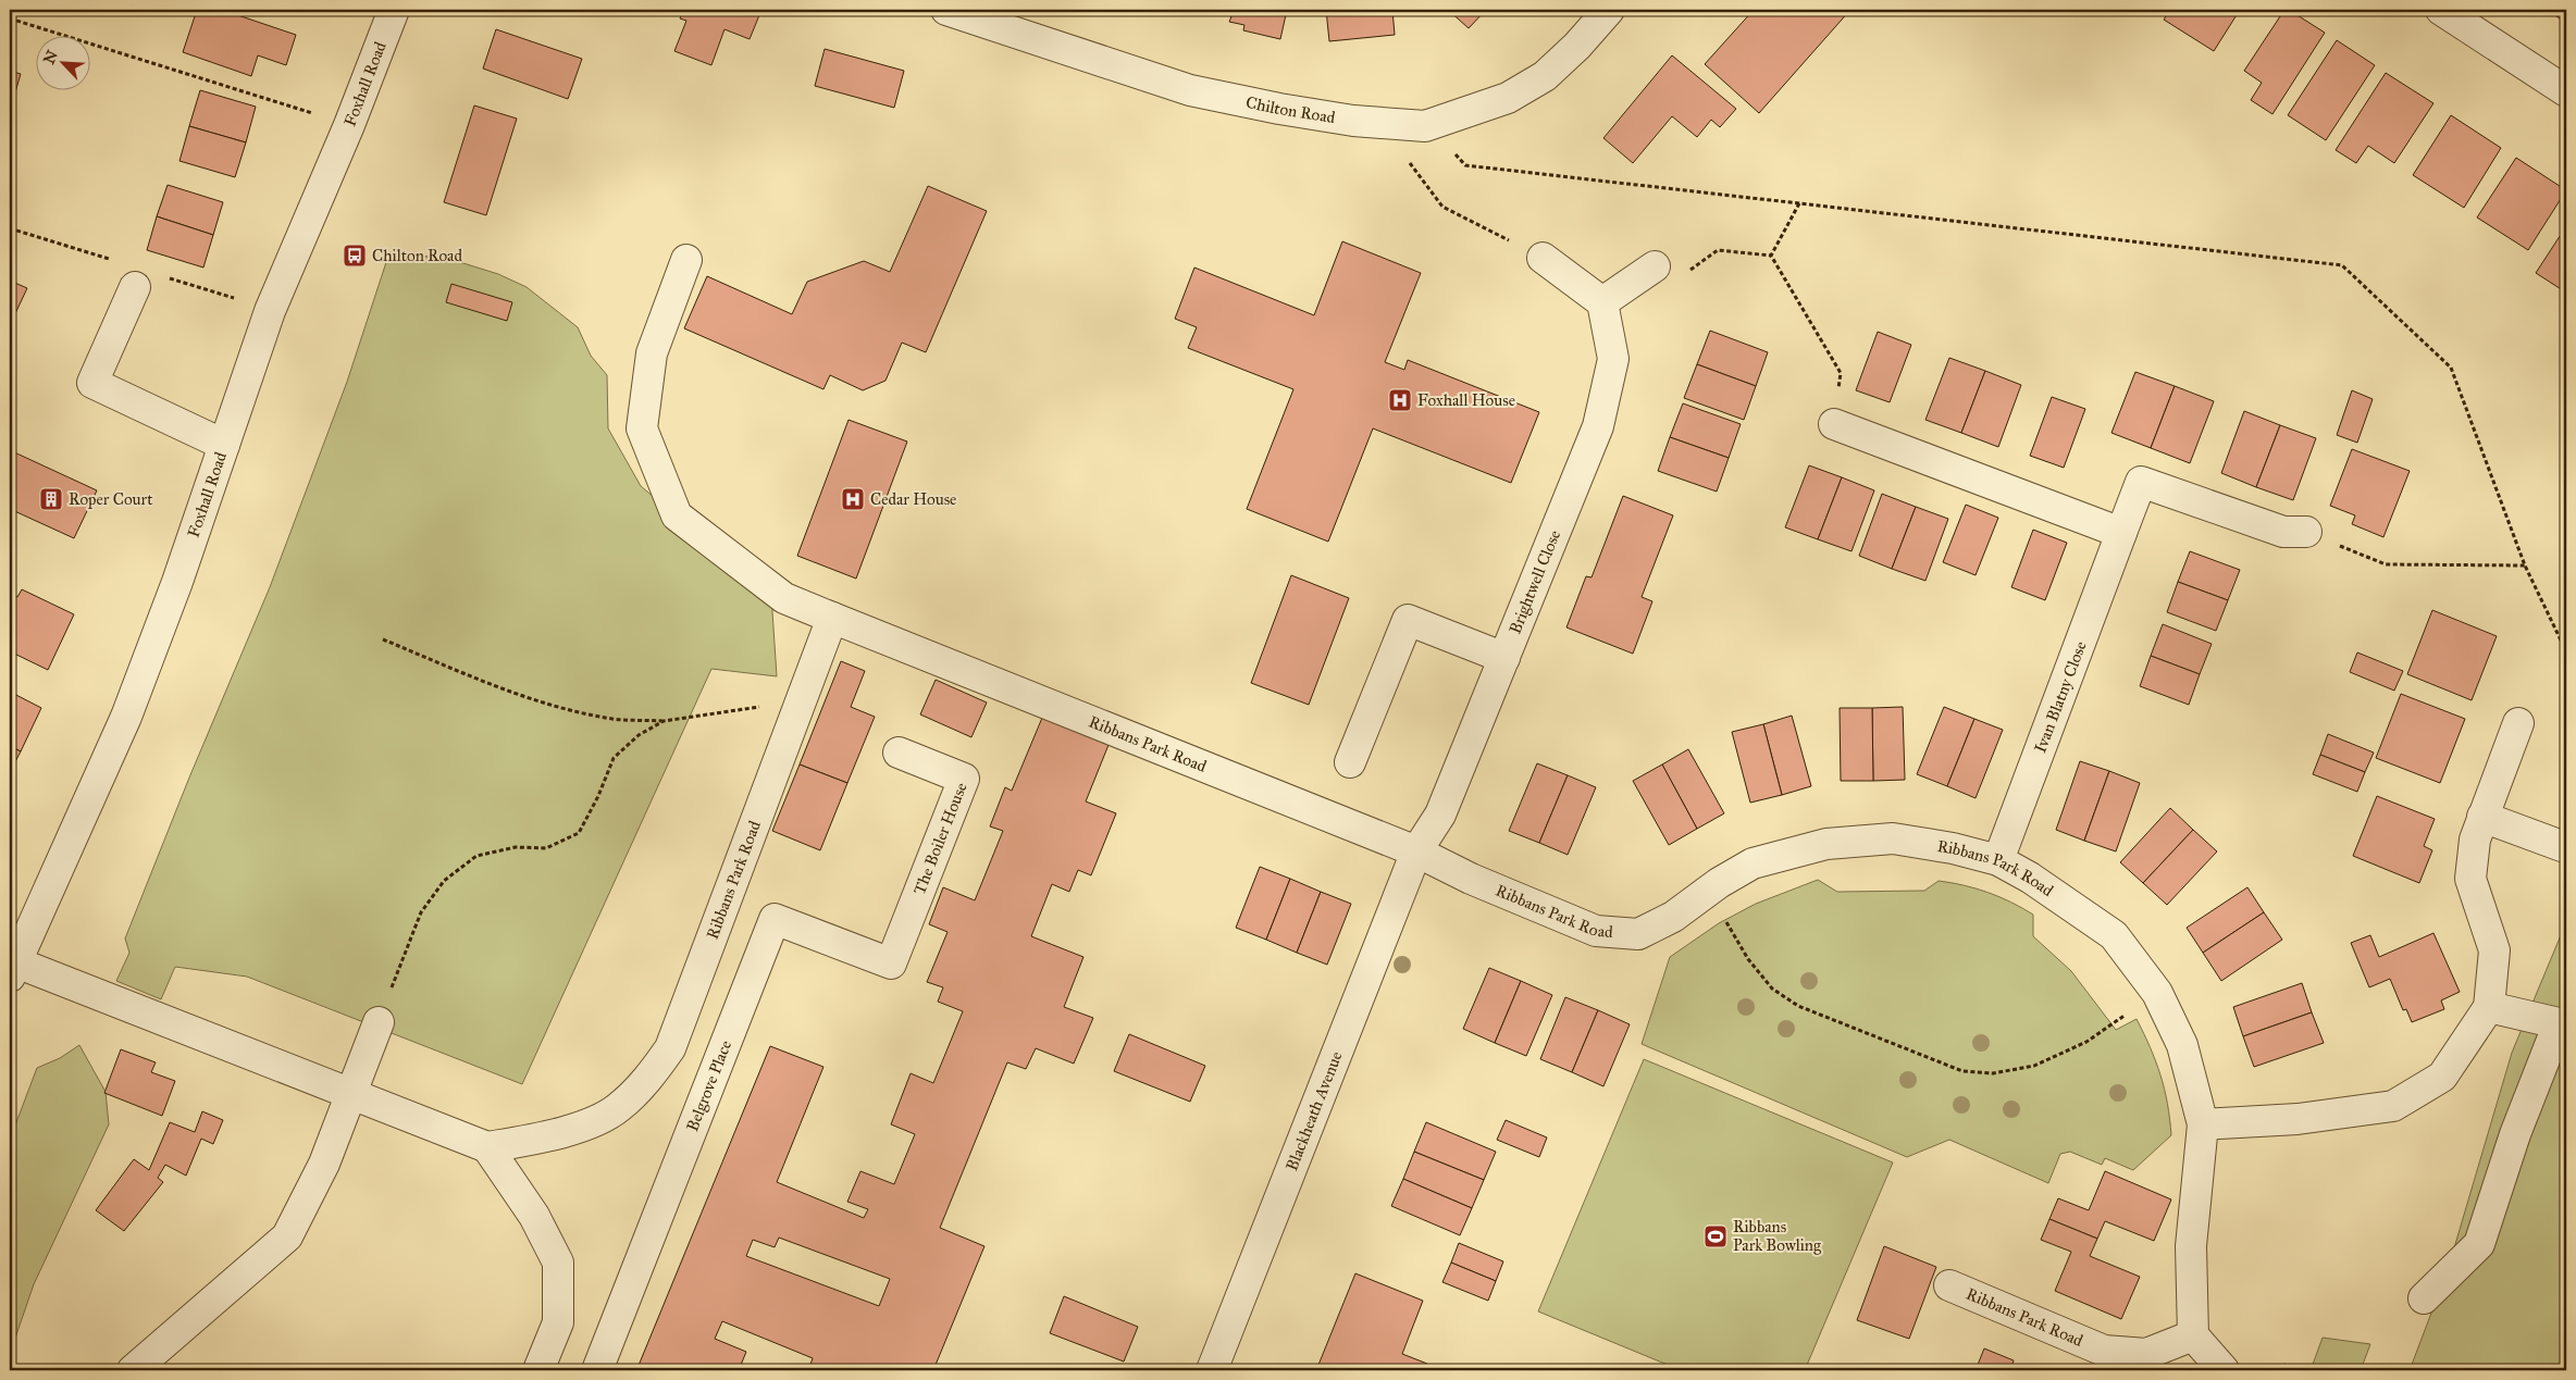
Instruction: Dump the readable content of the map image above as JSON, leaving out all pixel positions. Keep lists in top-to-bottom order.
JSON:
{
  "streets": {
    "street": [
      "Foxhall Road",
      "Chilton Road",
      "Brightwell Close",
      "Ivan Blatny Close",
      "Ribbans Park Road",
      "The Boiler House",
      "Belgrove Place",
      "Blackheath Avenue"
    ]
  },
  "crossings": [
    ["Brightwell Close", "Ribbans Park Road"],
    ["Brightwell Close", "Blackheath Avenue"],
    ["Ivan Blatny Close", "Ribbans Park Road"],
    ["Ribbans Park Road", "Blackheath Avenue"],
    ["The Boiler House", "Belgrove Place"]
  ],
  "places": {
    "bus stop": ["Chilton Road"],
    "hospital": ["Foxhall House", "Cedar House"],
    "building": ["Roper Court"],
    "sports": ["Ribbans Park Bowling"]
  },
  "north": "top left"
}
